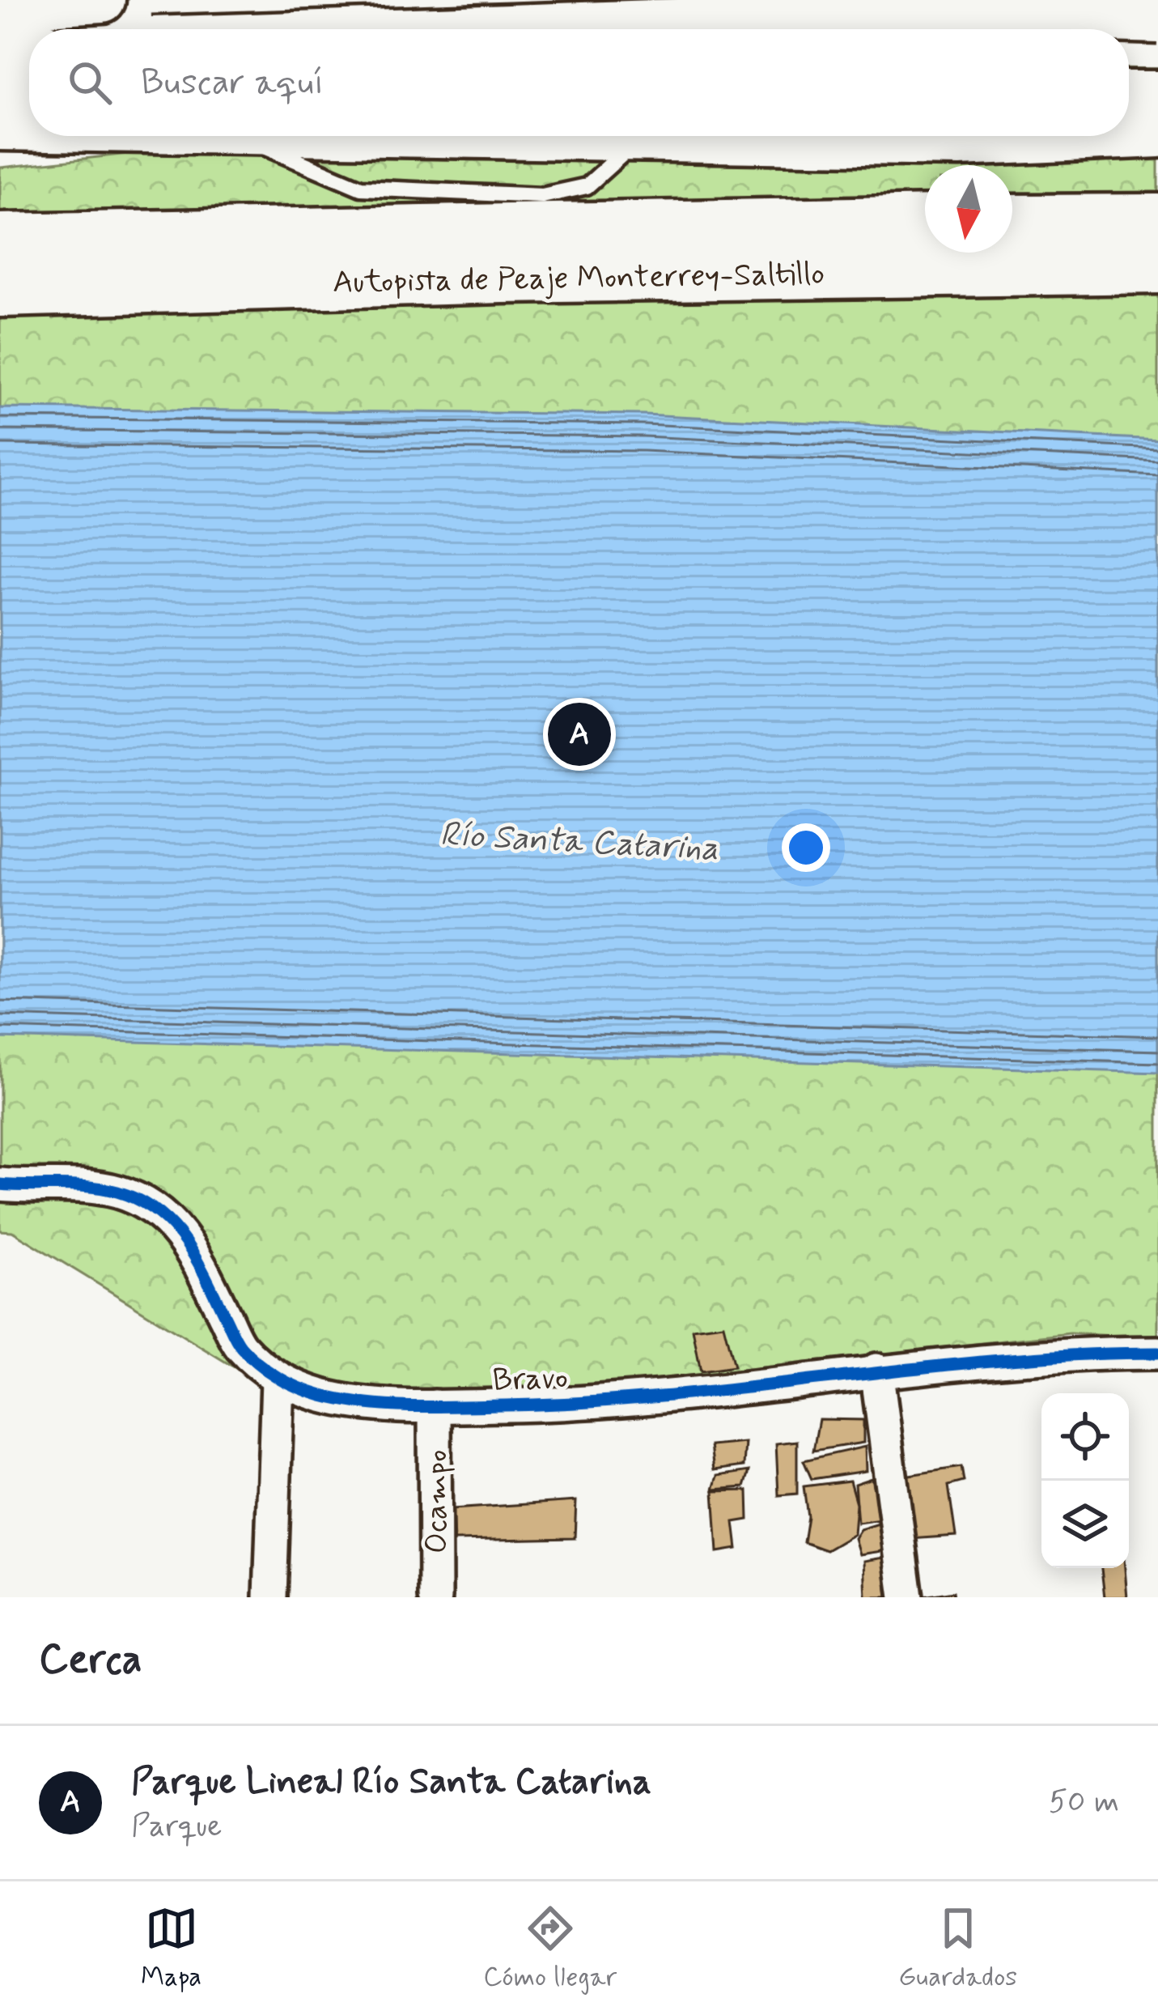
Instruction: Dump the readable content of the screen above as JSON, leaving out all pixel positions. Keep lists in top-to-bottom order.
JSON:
{
  "streets": {
    "highway": ["Autopista de Peaje Monterrey-Saltillo"],
    "street": ["Bravo", "Ocampo"]
  },
  "crossings": [
    ["Bravo", "Ocampo"]
  ],
  "water": ["Río Santa Catarina"],
  "north": "bottom",
  "page": {
    "search": "Buscar aquí",
    "pins": "A",
    "heading": "Cerca",
    "list": [
      {
        "mark": "A",
        "name": "Parque Lineal Río Santa Catarina",
        "note": "Parque",
        "value": "50 m"
      }
    ],
    "nav": ["Mapa", "Cómo llegar", "Guardados"]
  }
}
